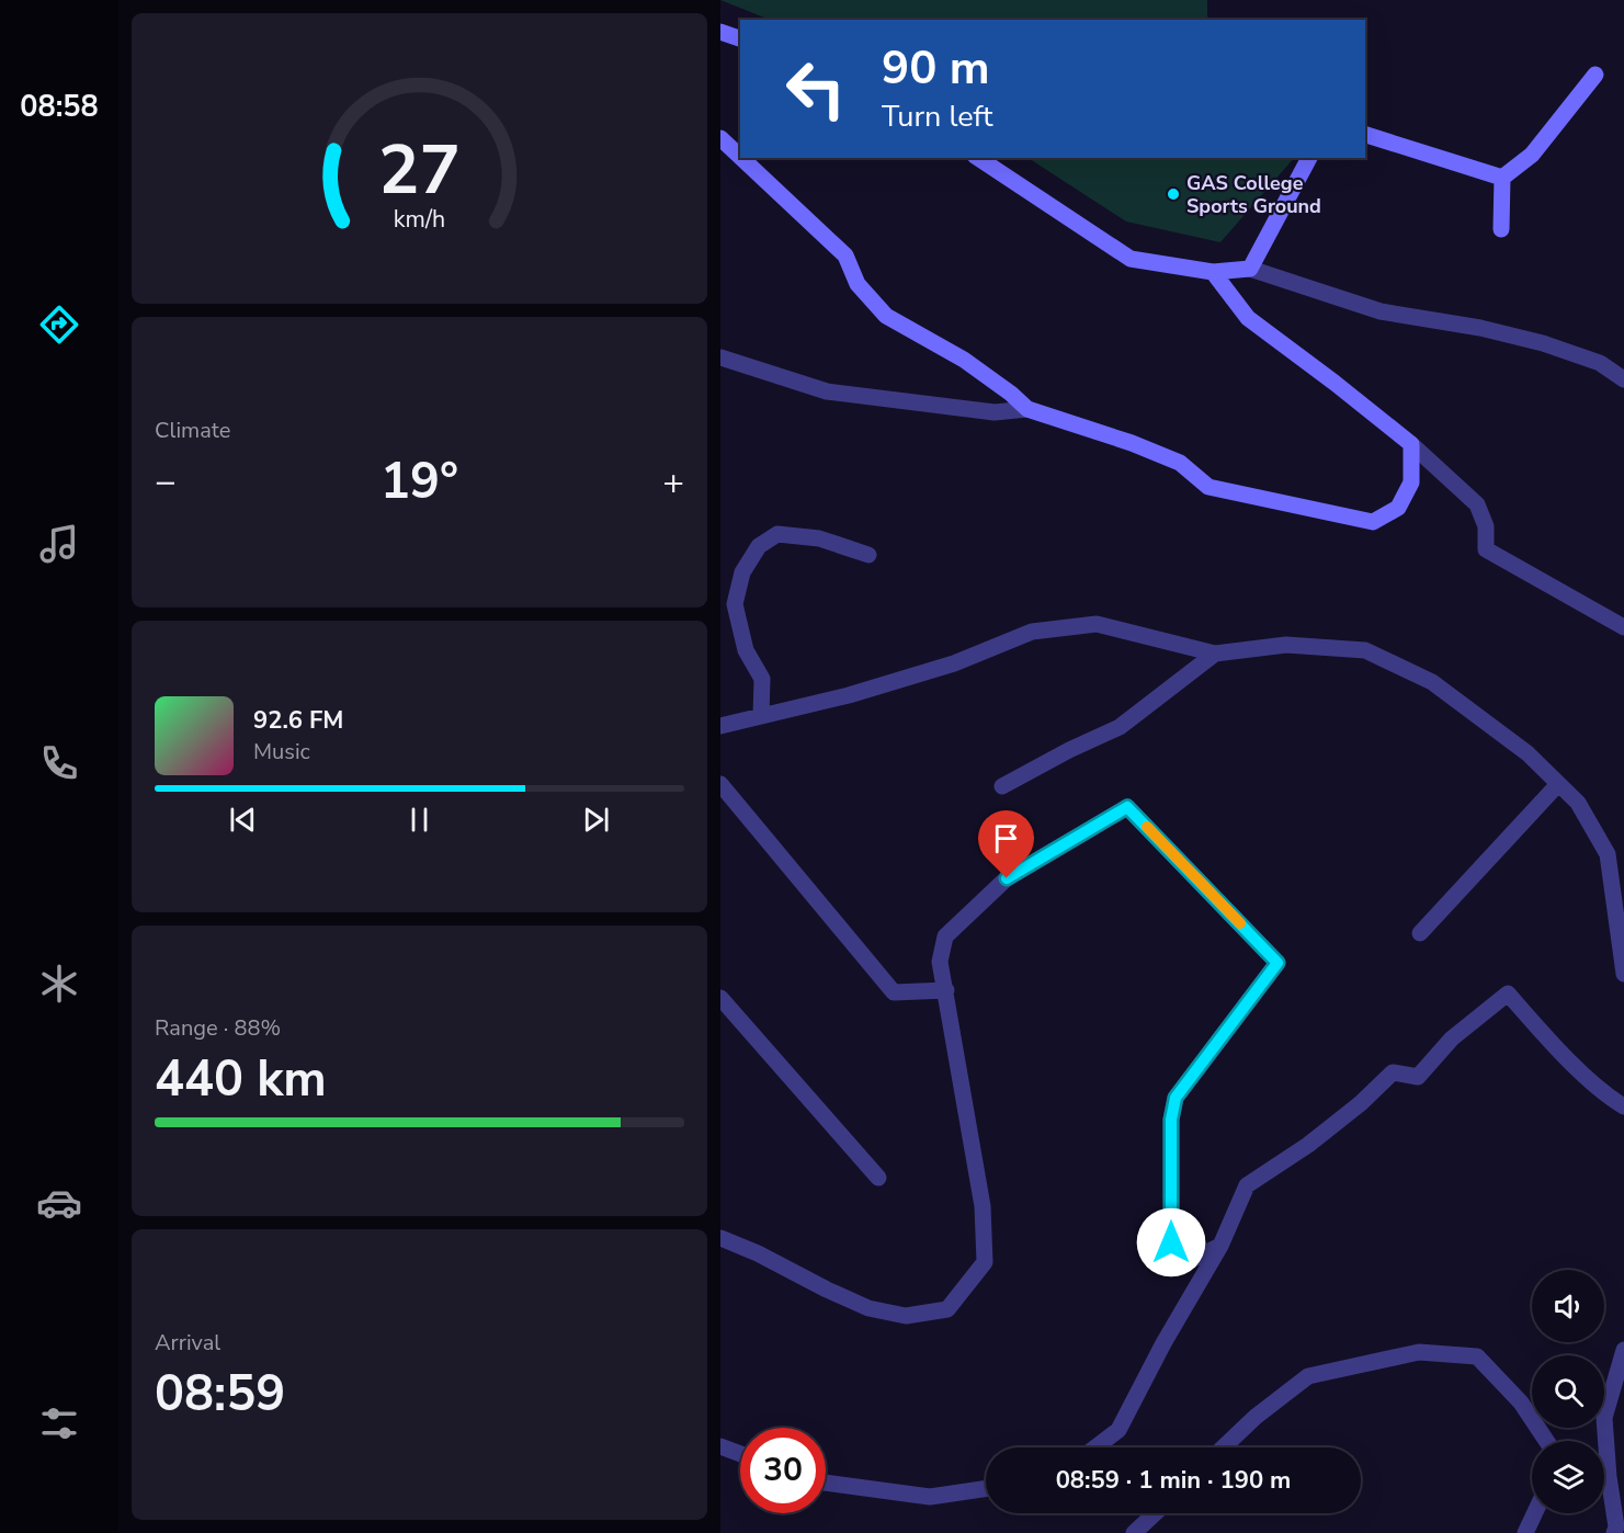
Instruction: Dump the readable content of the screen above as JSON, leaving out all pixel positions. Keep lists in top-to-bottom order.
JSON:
{
  "places": ["GAS College Sports Ground"],
  "page": {
    "tabs": "08:58",
    "turn": ["90 m", "Turn left"],
    "tile": [
      "Climate",
      ["Range · 88%", "440 km"],
      ["Arrival", "08:59"]
    ],
    "heat": ["−", "19°", "+"],
    "song": ["92.6 FM", "Music"],
    "limit": "30",
    "trip": "08:59 · 1 min · 190 m",
    "gauge": ["27", "km/h"]
  }
}
